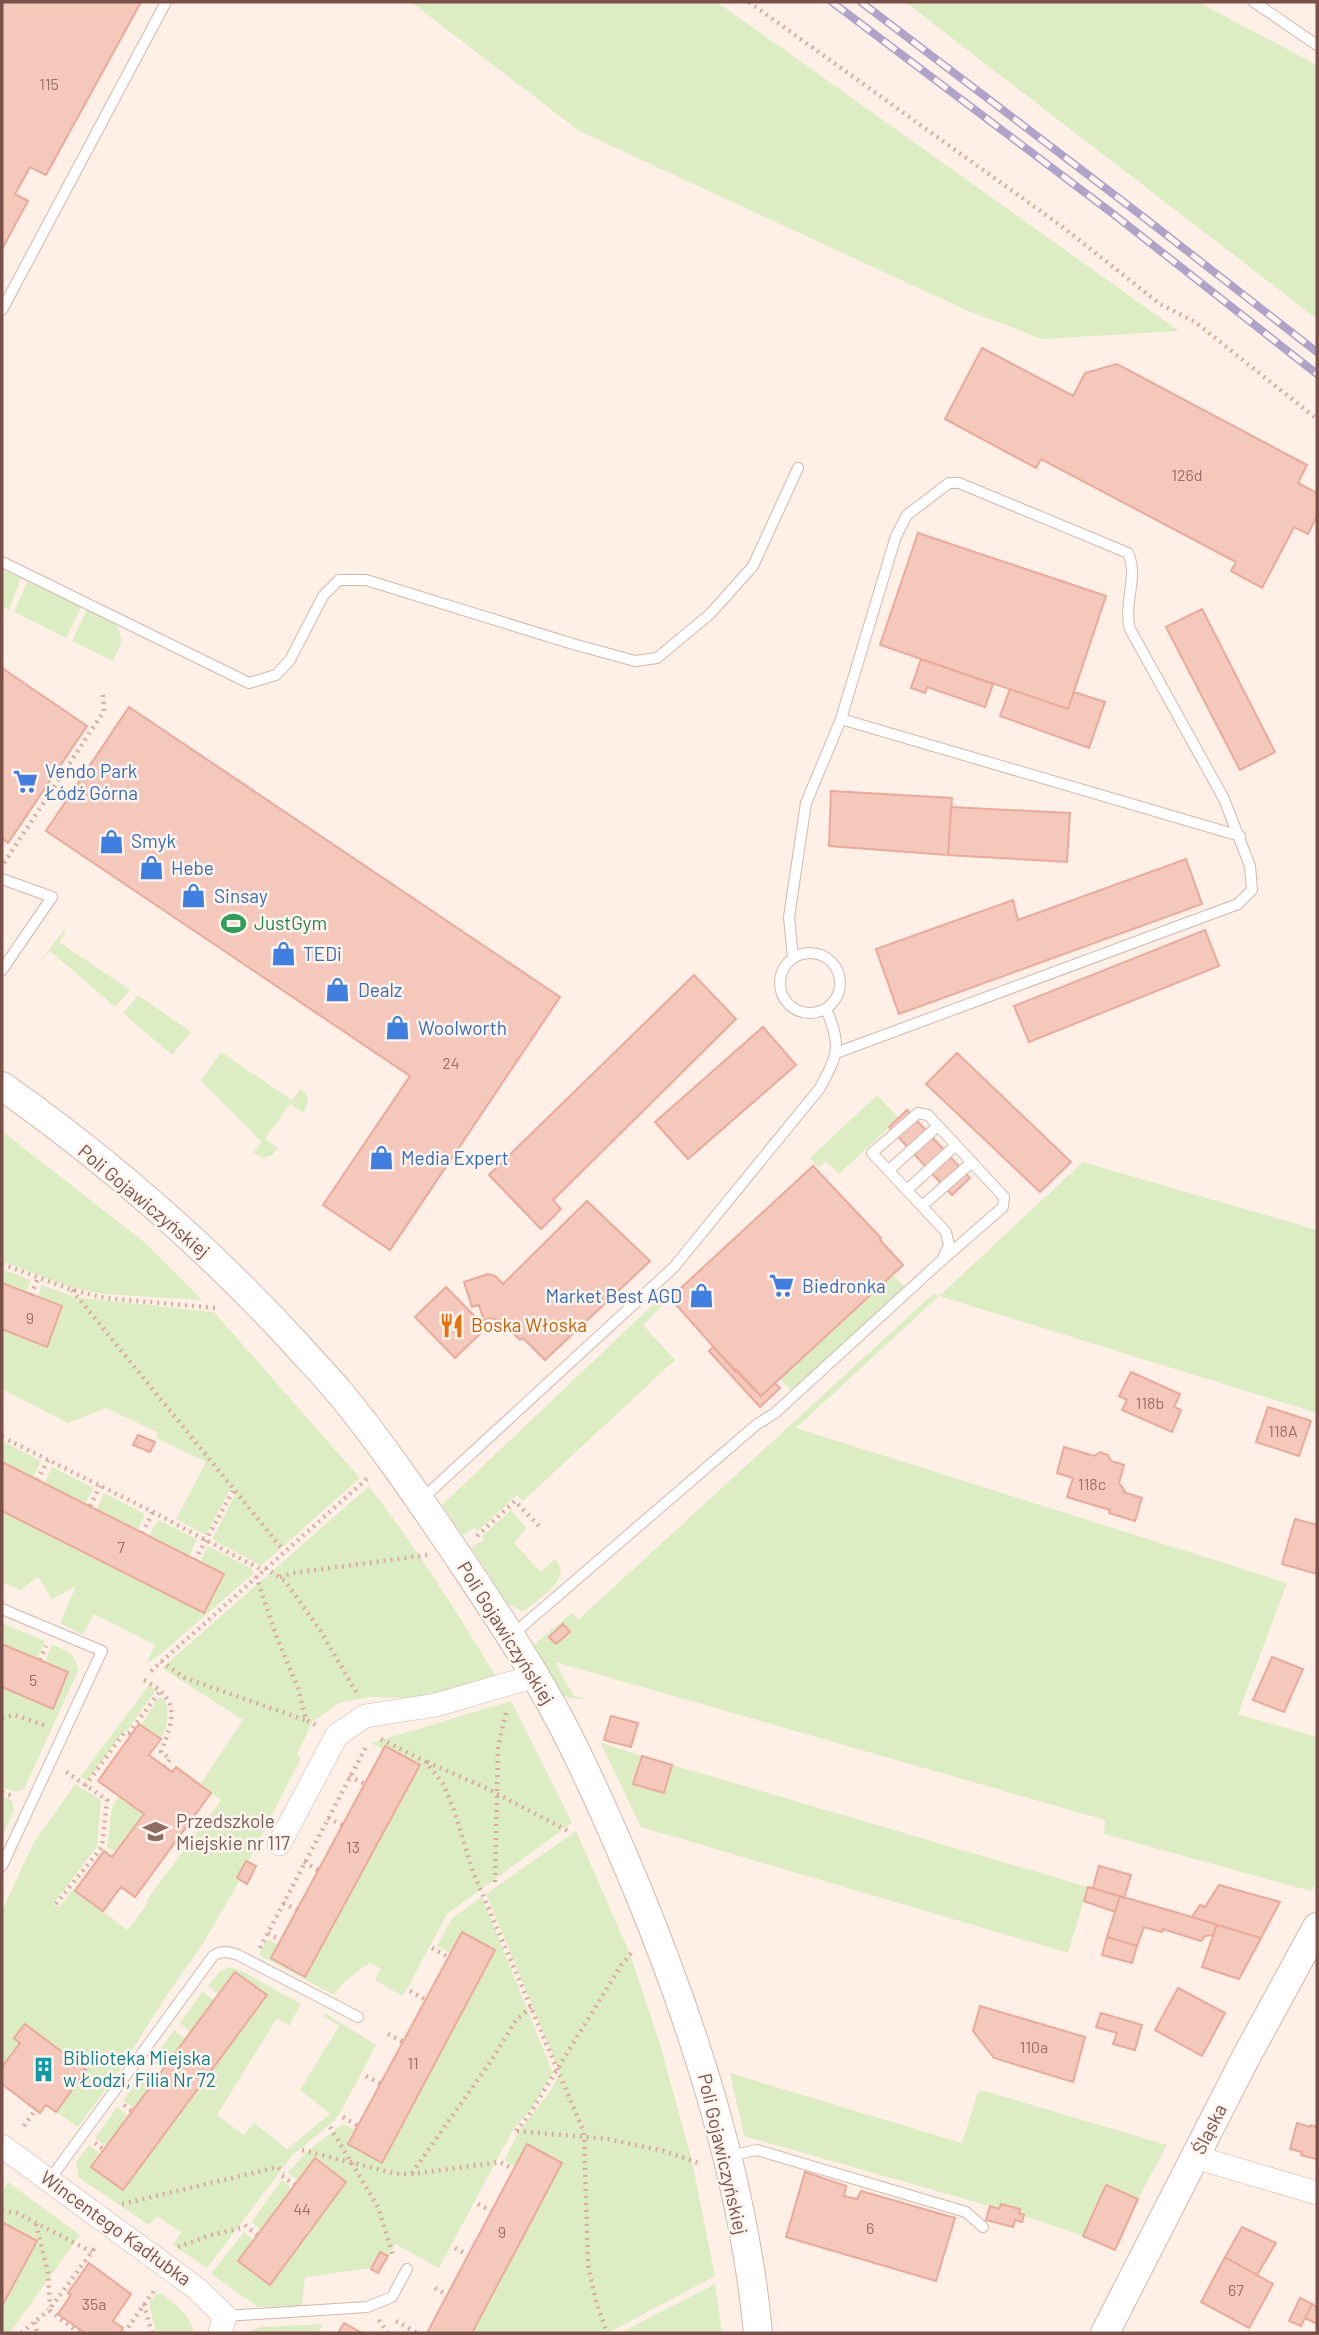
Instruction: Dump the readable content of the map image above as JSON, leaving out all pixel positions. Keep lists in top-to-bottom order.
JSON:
{
  "streets": {
    "street": ["Poli Gojawiczyńskiej", "Śląska", "Wincentego Kadłubka"]
  },
  "places": {
    "supermarket": ["Vendo Park Łódź Górna", "Biedronka"],
    "shop": [
      "Smyk",
      "Hebe",
      "Sinsay",
      "TEDi",
      "Dealz",
      "Woolworth",
      "Media Expert",
      "Market Best AGD"
    ],
    "sports": ["JustGym"],
    "restaurant": ["Boska Włoska"],
    "school or university": ["Przedszkole Miejskie nr 117"],
    "building": ["Biblioteka Miejska w Łodzi, Filia Nr 72"]
  },
  "house_numbers": [
    "115",
    "126d",
    "24",
    "9",
    "118b",
    "118A",
    "118c",
    "7",
    "5",
    "13",
    "110a",
    "11",
    "44",
    "6",
    "9",
    "67",
    "35a"
  ]
}
